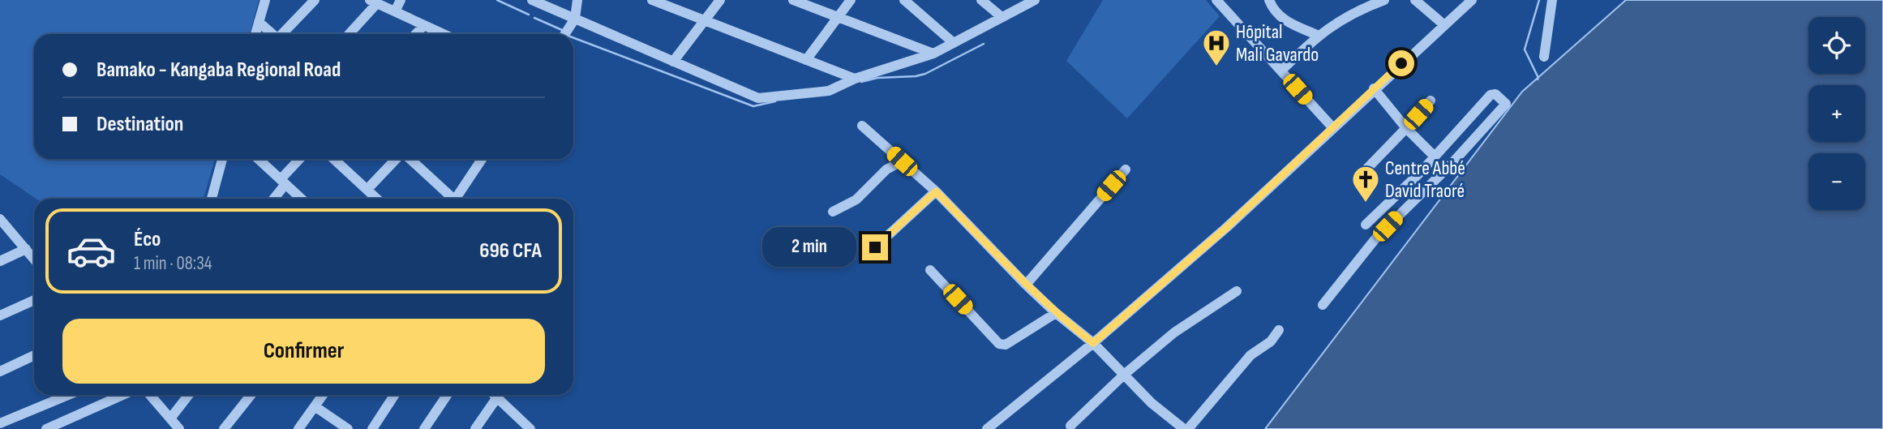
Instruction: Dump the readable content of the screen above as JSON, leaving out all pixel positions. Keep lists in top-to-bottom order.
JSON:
{
  "places": {
    "hospital": ["Hôpital Mali Gavardo"],
    "church": ["Centre Abbé David Traoré"]
  },
  "page": {
    "map_buttons": ["+", "−"],
    "banner": ["Bamako - Kangaba Regional Road", "Destination"],
    "list": [
      {
        "name": "Éco",
        "note": "1 min · 08:34",
        "value": "696 CFA"
      }
    ],
    "bubble": "2 min",
    "buttons": "Confirmer"
  }
}
